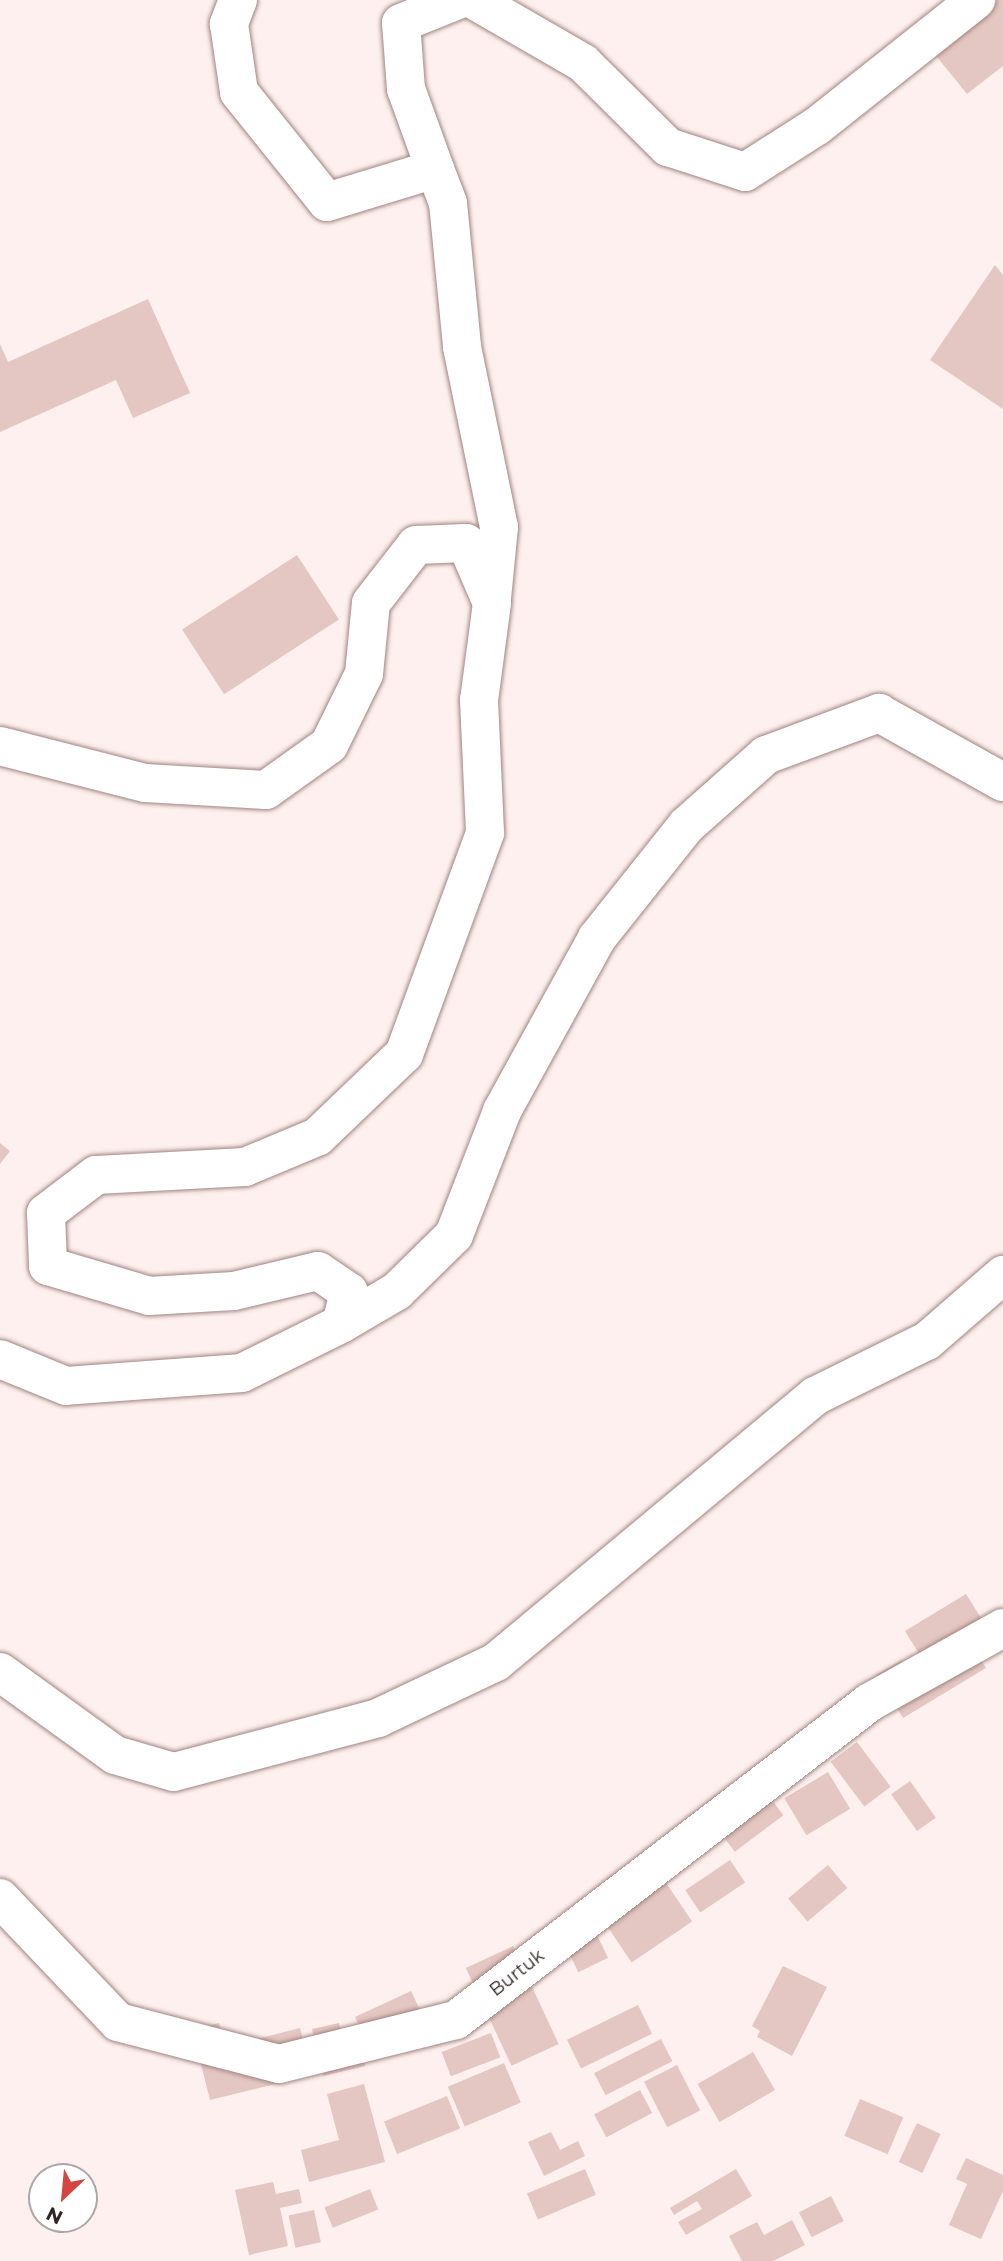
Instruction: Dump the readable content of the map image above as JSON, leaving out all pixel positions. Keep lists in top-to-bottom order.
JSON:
{
  "streets": {
    "street": ["Burtuk"]
  },
  "north": "bottom left"
}
